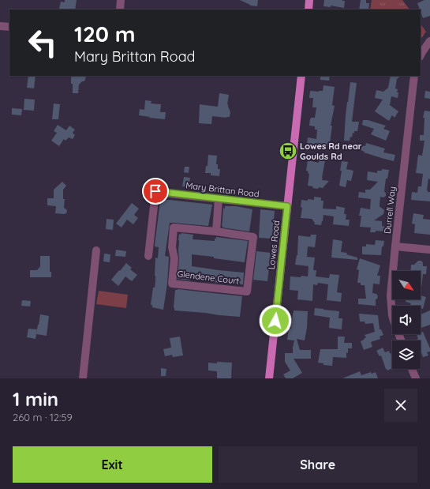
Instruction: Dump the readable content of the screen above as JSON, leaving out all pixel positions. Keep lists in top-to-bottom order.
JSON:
{
  "streets": {
    "main road": ["Lowes Road"],
    "street": ["Mary Brittan Road", "Durrell Way", "Glendene Court"]
  },
  "crossings": [
    ["Mary Brittan Road", "Lowes Road"]
  ],
  "places": {
    "bus stop": ["Lowes Rd near Goulds Rd"]
  },
  "north": "bottom right",
  "page": {
    "turn": ["120 m", "Mary Brittan Road"],
    "heading": ["1 min", "260 m · 12:59"],
    "buttons": ["Exit", "Share"]
  }
}
